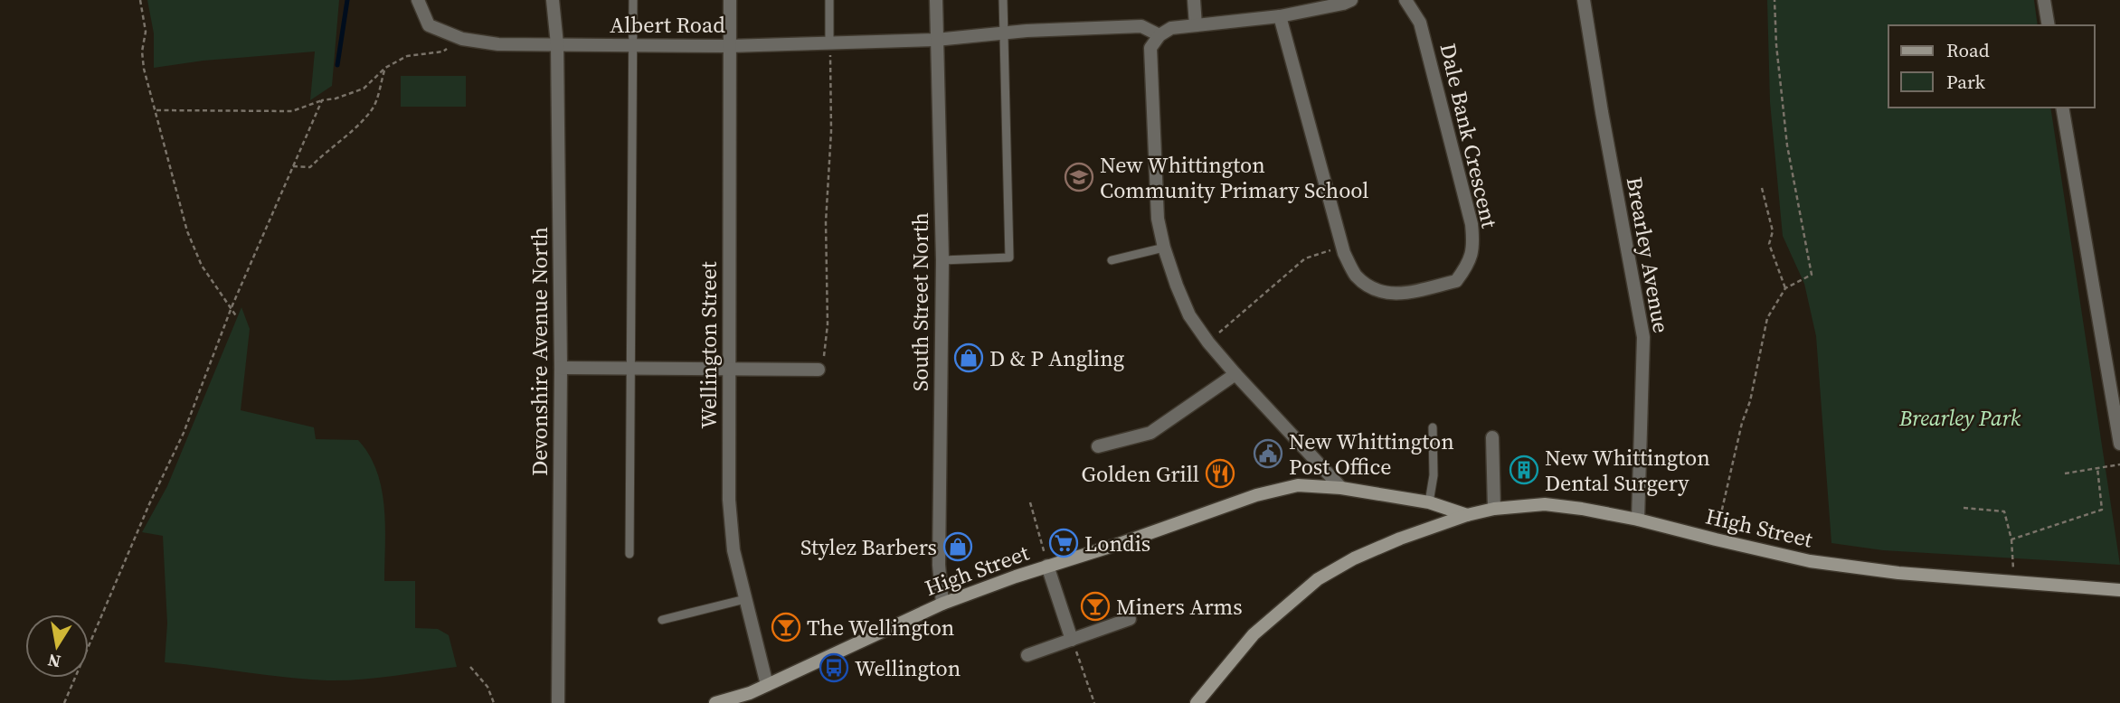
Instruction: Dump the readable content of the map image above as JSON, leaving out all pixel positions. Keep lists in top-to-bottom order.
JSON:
{
  "streets": {
    "main road": ["High Street"],
    "street": [
      "Albert Road",
      "Dale Bank Crescent",
      "Brearley Avenue",
      "South Street North",
      "Wellington Street",
      "Devonshire Avenue North"
    ]
  },
  "crossings": [
    ["Albert Road", "South Street North"],
    ["Albert Road", "Wellington Street"],
    ["Albert Road", "Devonshire Avenue North"],
    ["Brearley Avenue", "High Street"],
    ["South Street North", "High Street"],
    ["Wellington Street", "High Street"]
  ],
  "parks": ["Brearley Park"],
  "places": {
    "school or university": ["New Whittington Community Primary School"],
    "shop": ["D & P Angling", "Stylez Barbers"],
    "public building": ["New Whittington Post Office"],
    "building": ["New Whittington Dental Surgery"],
    "restaurant": ["Golden Grill"],
    "supermarket": ["Londis"],
    "bar": ["Miners Arms", "The Wellington"],
    "bus stop": ["Wellington"]
  },
  "legend": ["Road", "Park"],
  "north": "bottom"
}
